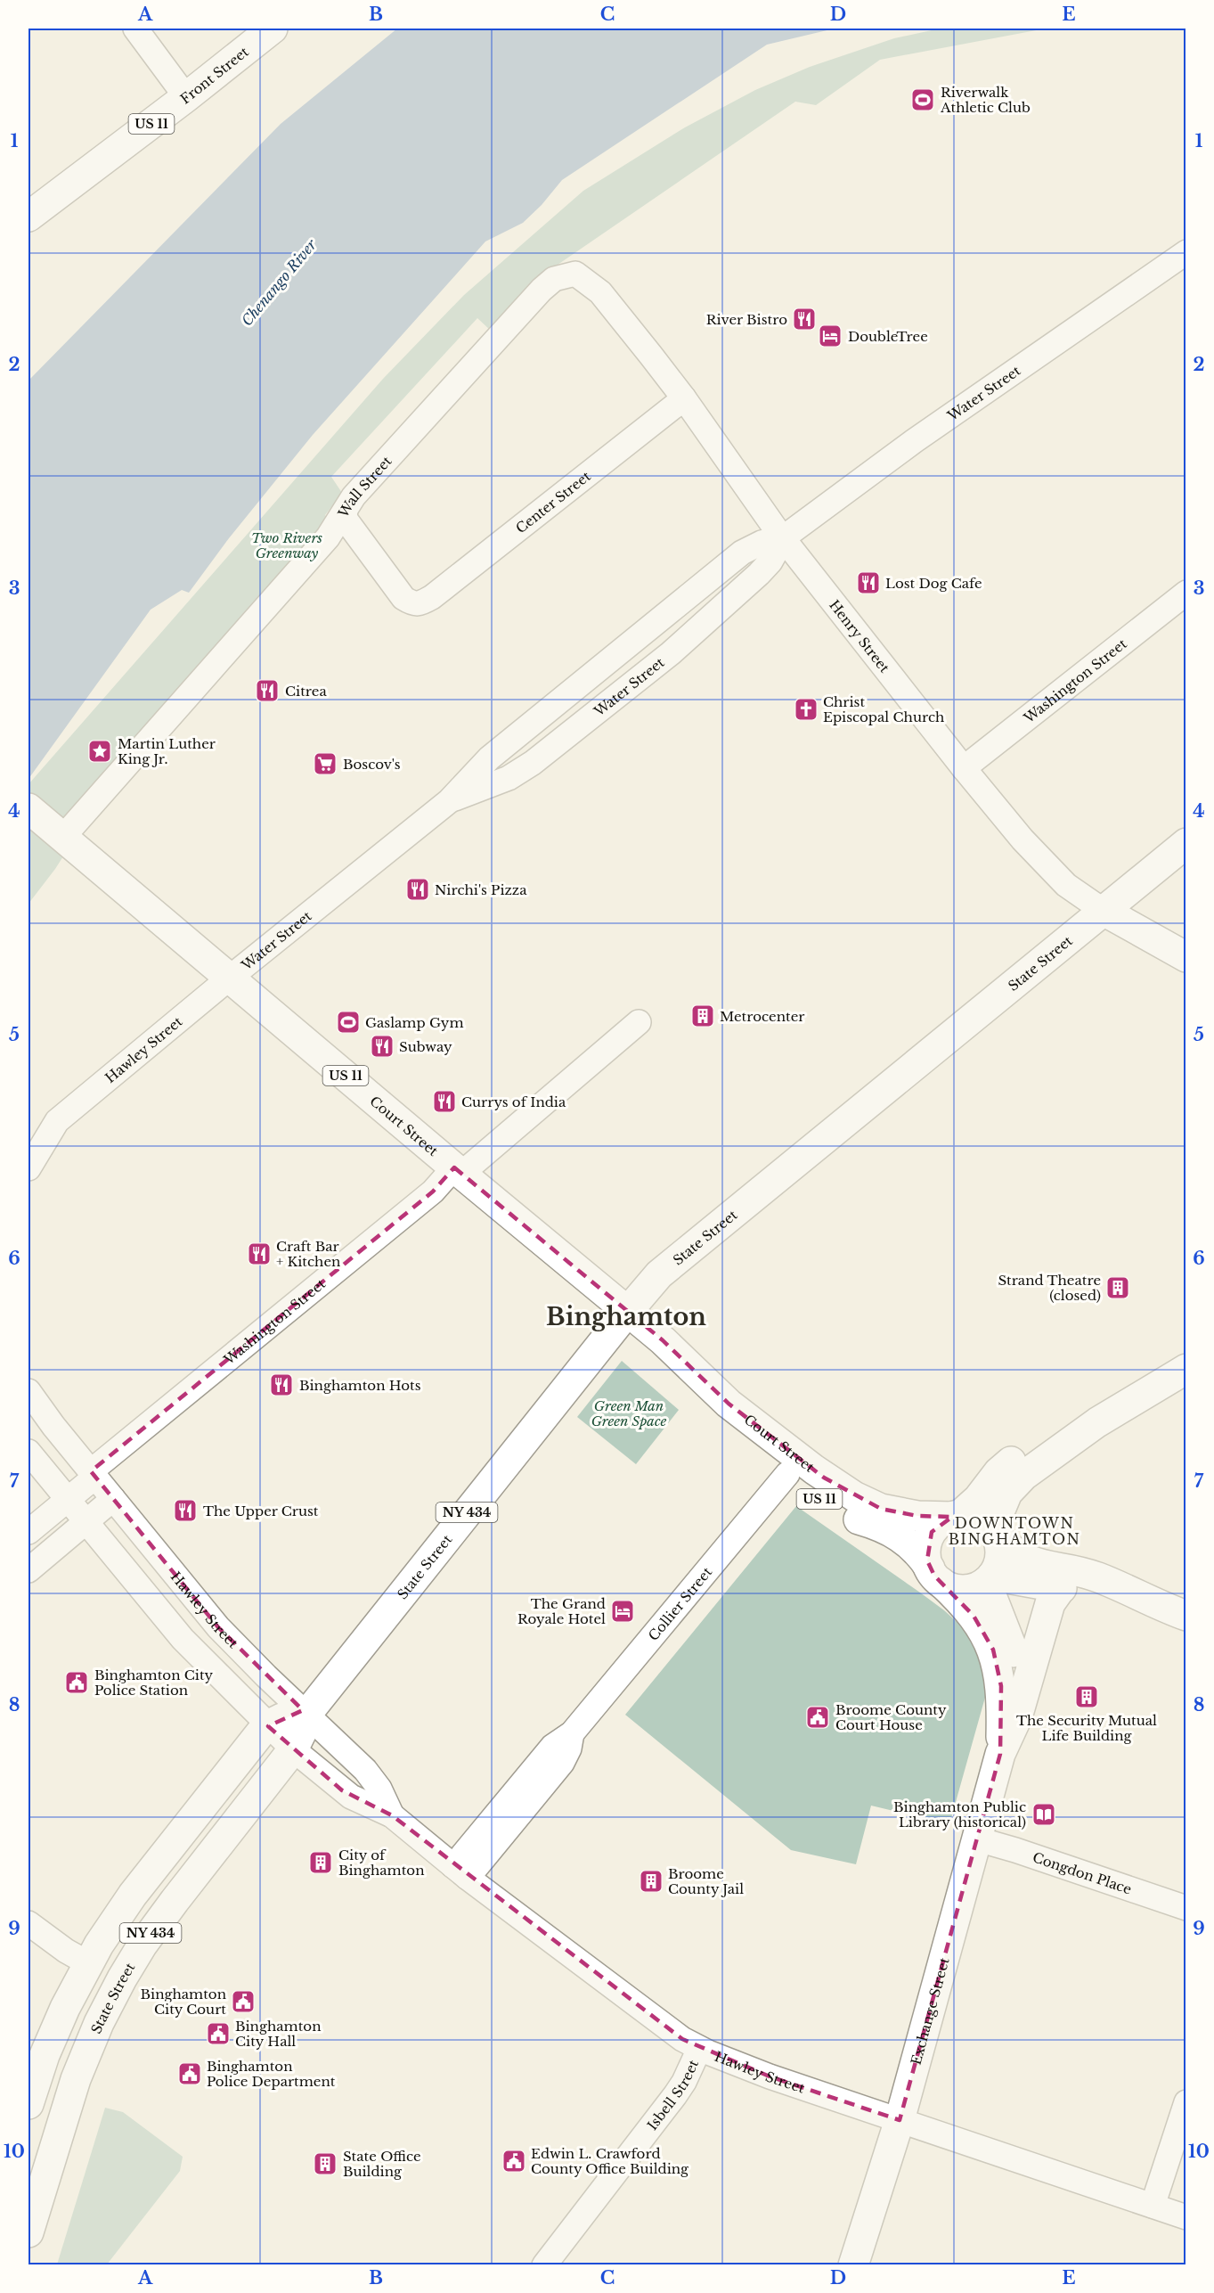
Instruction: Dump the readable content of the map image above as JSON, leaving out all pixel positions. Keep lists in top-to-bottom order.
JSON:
{
  "streets": {
    "main road": [
      "Front Street",
      "US 11",
      "Henry Street",
      "State Street",
      "Court Street",
      "NY 434",
      "Exchange Street"
    ],
    "street": [
      "Water Street",
      "Wall Street",
      "Center Street",
      "Washington Street",
      "Hawley Street",
      "Collier Street",
      "Congdon Place",
      "Isbell Street"
    ]
  },
  "crossings": [
    ["US 11", "Court Street"],
    ["US 11", "Exchange Street"],
    ["Water Street", "Henry Street"],
    ["Water Street", "Hawley Street"],
    ["Water Street", "Court Street"],
    ["Wall Street", "Center Street"],
    ["Wall Street", "Henry Street"],
    ["Wall Street", "Court Street"],
    ["Center Street", "Henry Street"],
    ["Henry Street", "Washington Street"],
    ["Henry Street", "State Street"],
    ["Washington Street", "Hawley Street"],
    ["Washington Street", "Court Street"],
    ["State Street", "Hawley Street"],
    ["State Street", "Court Street"],
    ["State Street", "NY 434"],
    ["Hawley Street", "Court Street"],
    ["Hawley Street", "NY 434"],
    ["Hawley Street", "Collier Street"],
    ["Hawley Street", "Exchange Street"],
    ["Hawley Street", "Isbell Street"],
    ["Court Street", "Collier Street"],
    ["Court Street", "Exchange Street"],
    ["Congdon Place", "Exchange Street"]
  ],
  "districts": ["Binghamton", "DOWNTOWN BINGHAMTON"],
  "water": ["Chenango River"],
  "parks": ["Two Rivers Greenway", "Green Man Green Space"],
  "places": {
    "sports": ["Riverwalk Athletic Club", "Gaslamp Gym"],
    "restaurant": [
      "River Bistro",
      "Lost Dog Cafe",
      "Citrea",
      "Nirchi's Pizza",
      "Subway",
      "Currys of India",
      "Craft Bar + Kitchen",
      "Binghamton Hots",
      "The Upper Crust"
    ],
    "hotel": ["DoubleTree", "The Grand Royale Hotel"],
    "church": ["Christ Episcopal Church"],
    "place": ["Martin Luther King Jr."],
    "supermarket": ["Boscov's"],
    "building": [
      "Metrocenter",
      "Strand Theatre (closed)",
      "The Security Mutual Life Building",
      "City of Binghamton",
      "Broome County Jail",
      "State Office Building"
    ],
    "public building": [
      "Binghamton City Police Station",
      "Broome County Court House",
      "Binghamton City Court",
      "Binghamton City Hall",
      "Binghamton Police Department",
      "Edwin L. Crawford County Office Building"
    ],
    "library": ["Binghamton Public Library (historical)"]
  },
  "grid": {
    "columns": [
      "A",
      "B",
      "C",
      "D",
      "E"
    ],
    "rows": [
      "1",
      "2",
      "3",
      "4",
      "5",
      "6",
      "7",
      "8",
      "9",
      "10"
    ]
  }
}
